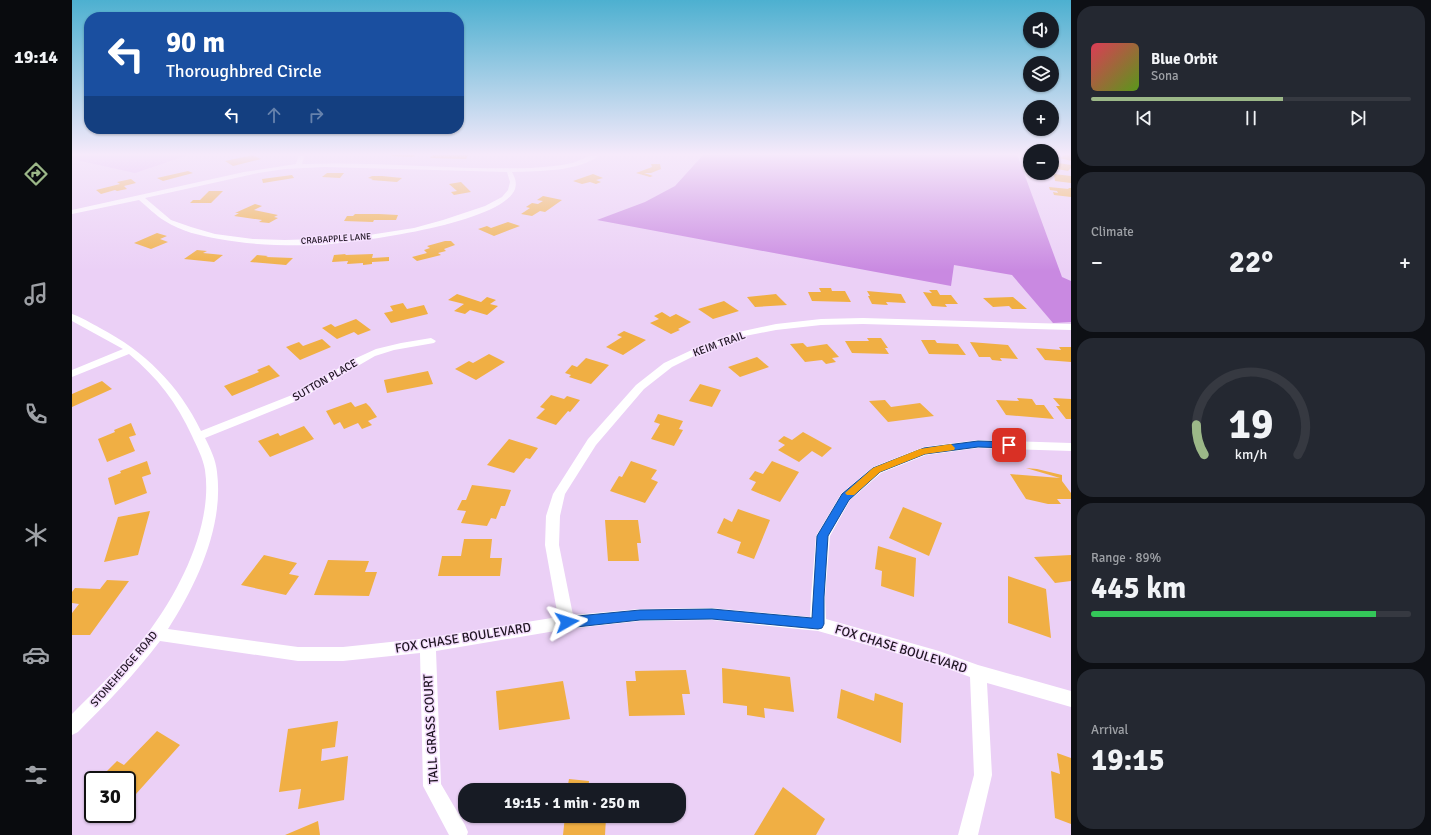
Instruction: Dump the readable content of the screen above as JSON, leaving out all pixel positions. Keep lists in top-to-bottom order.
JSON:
{
  "streets": {
    "street": [
      "CRABAPPLE LANE",
      "KEIM TRAIL",
      "SUTTON PLACE",
      "FOX CHASE BOULEVARD",
      "STONEHEDGE ROAD",
      "TALL GRASS COURT"
    ]
  },
  "crossings": [
    ["KEIM TRAIL", "FOX CHASE BOULEVARD"],
    ["SUTTON PLACE", "STONEHEDGE ROAD"],
    ["FOX CHASE BOULEVARD", "STONEHEDGE ROAD"],
    ["FOX CHASE BOULEVARD", "TALL GRASS COURT"]
  ],
  "page": {
    "tabs": "19:14",
    "map_buttons": ["+", "−"],
    "turn": ["90 m", "Thoroughbred Circle"],
    "song": ["Blue Orbit", "Sona"],
    "tile": [
      "Climate",
      ["Range · 89%", "445 km"],
      ["Arrival", "19:15"]
    ],
    "heat": ["−", "22°", "+"],
    "limit": "30",
    "trip": "19:15 · 1 min · 250 m",
    "gauge": ["19", "km/h"]
  }
}
